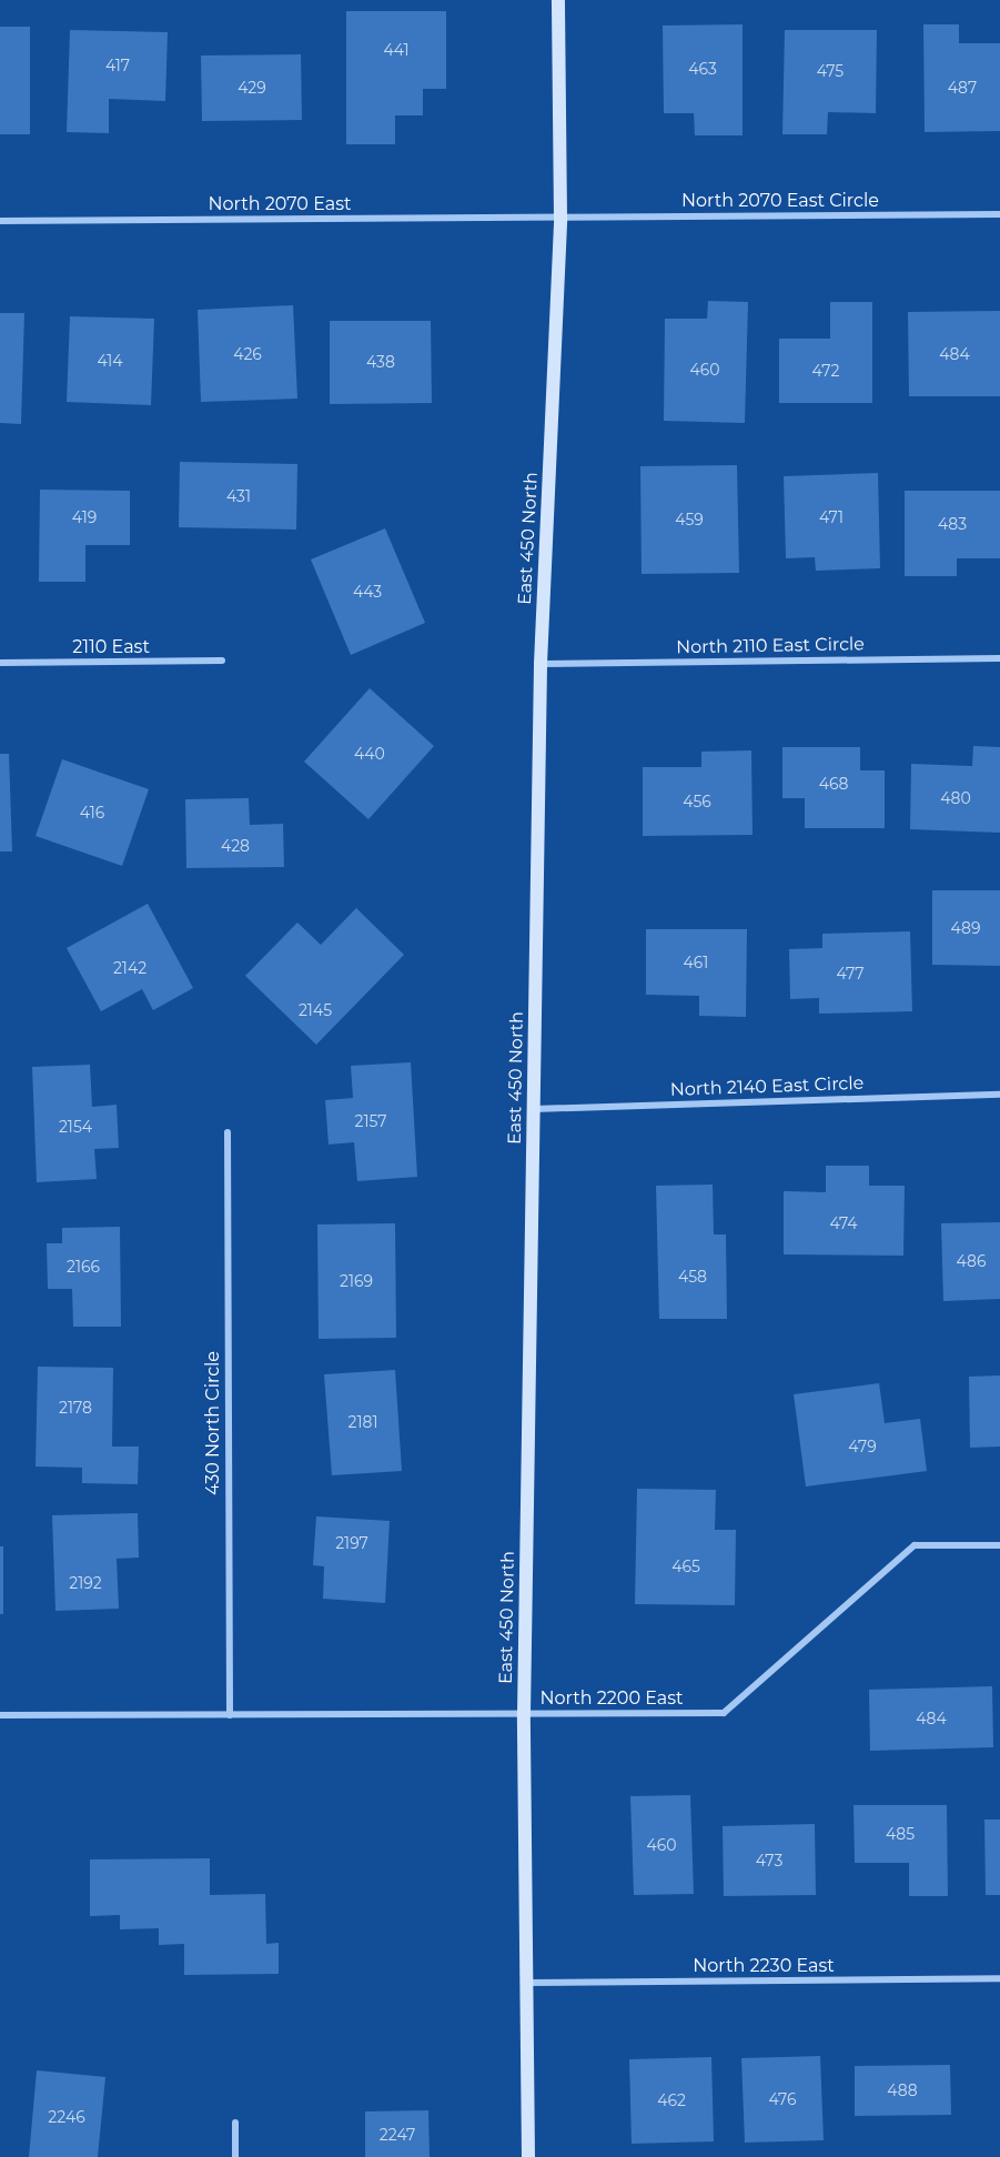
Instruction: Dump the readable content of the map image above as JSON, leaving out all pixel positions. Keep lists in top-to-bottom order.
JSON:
{
  "streets": {
    "street": [
      "North 2070 East Circle",
      "North 2070 East",
      "East 450 North",
      "North 2110 East Circle",
      "2110 East",
      "North 2140 East Circle",
      "430 North Circle",
      "North 2200 East",
      "North 2230 East"
    ]
  },
  "crossings": [
    ["North 2070 East Circle", "North 2070 East"],
    ["North 2070 East Circle", "East 450 North"],
    ["North 2070 East", "East 450 North"],
    ["East 450 North", "North 2110 East Circle"],
    ["East 450 North", "North 2140 East Circle"],
    ["East 450 North", "North 2200 East"],
    ["East 450 North", "North 2230 East"],
    ["430 North Circle", "North 2200 East"]
  ],
  "house_numbers": [
    "441",
    "417",
    "463",
    "475",
    "429",
    "487",
    "426",
    "484",
    "414",
    "438",
    "460",
    "472",
    "431",
    "419",
    "471",
    "459",
    "483",
    "443",
    "440",
    "468",
    "480",
    "456",
    "416",
    "428",
    "489",
    "461",
    "2142",
    "477",
    "2145",
    "2157",
    "2154",
    "474",
    "486",
    "2166",
    "458",
    "2169",
    "2178",
    "2181",
    "479",
    "2197",
    "465",
    "2192",
    "484",
    "485",
    "460",
    "473",
    "488",
    "476",
    "462",
    "2246",
    "2247"
  ]
}
